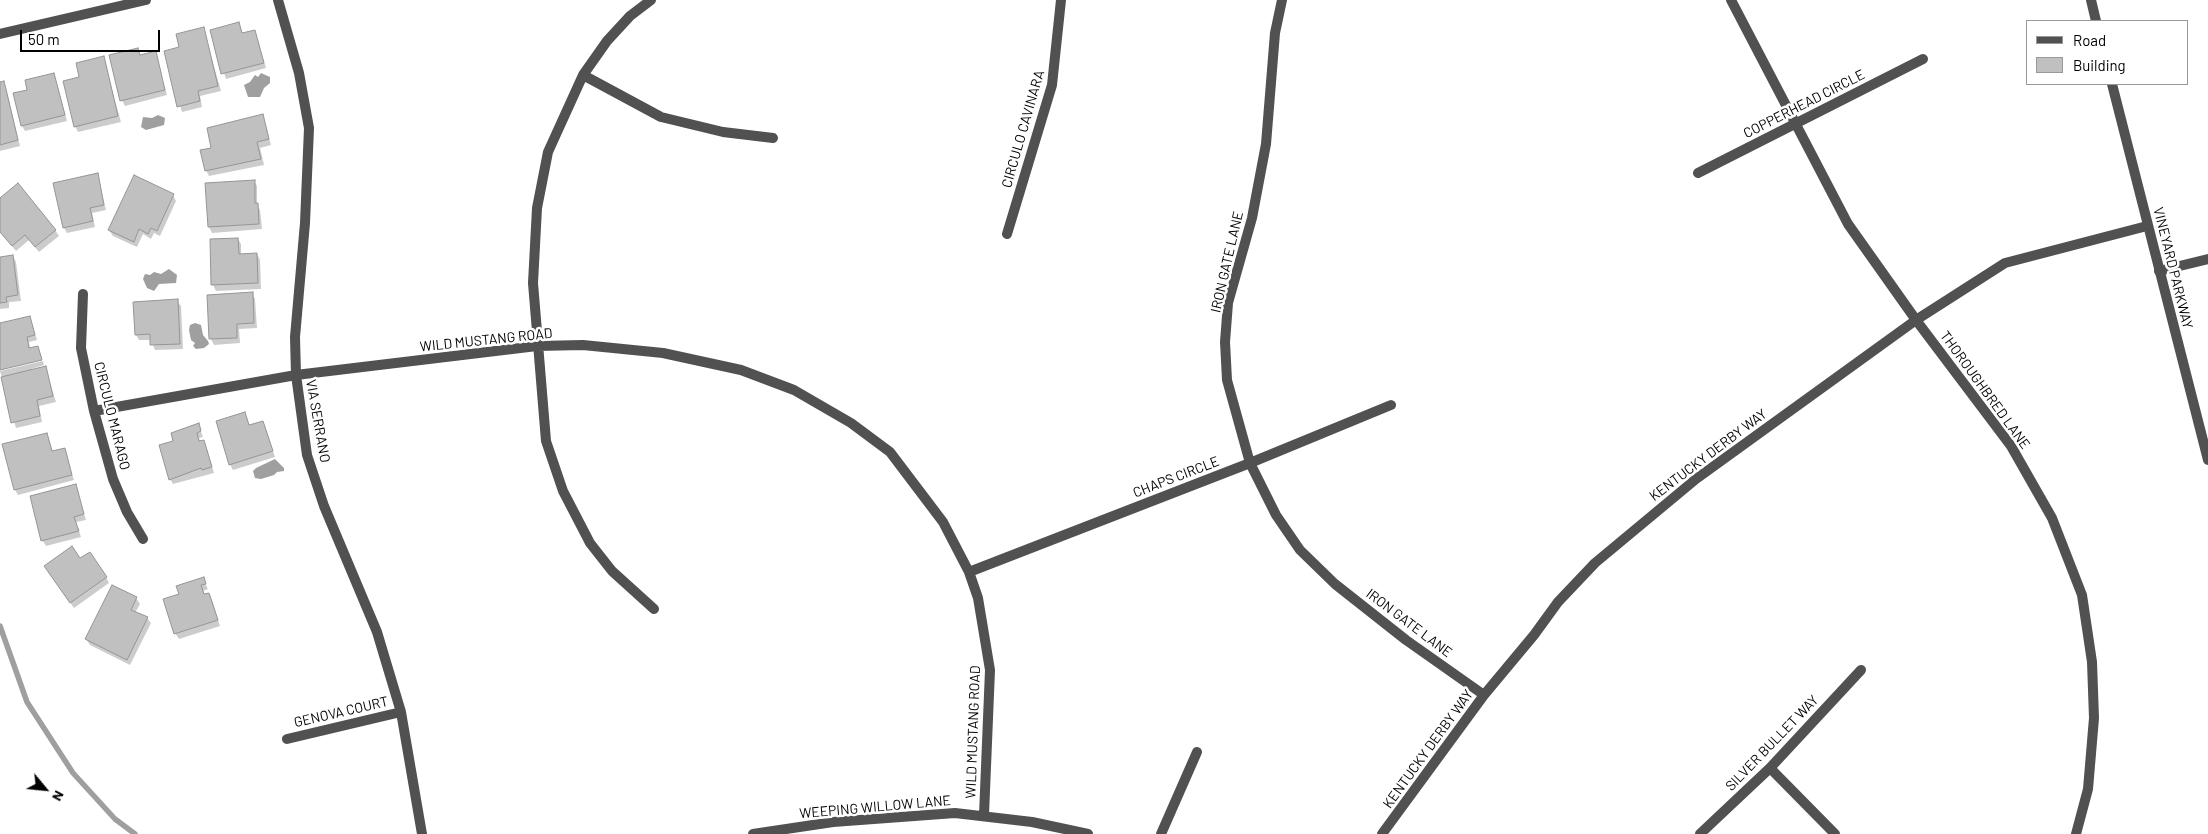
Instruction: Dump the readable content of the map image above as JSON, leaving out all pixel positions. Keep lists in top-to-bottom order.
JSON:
{
  "streets": {
    "street": [
      "COPPERHEAD CIRCLE",
      "CIRCULO CAVINARA",
      "IRON GATE LANE",
      "VINEYARD PARKWAY",
      "WILD MUSTANG ROAD",
      "THOROUGHBRED LANE",
      "CIRCULO MARAGO",
      "VIA SERRANO",
      "KENTUCKY DERBY WAY",
      "CHAPS CIRCLE",
      "GENOVA COURT",
      "SILVER BULLET WAY",
      "WEEPING WILLOW LANE"
    ]
  },
  "crossings": [
    ["COPPERHEAD CIRCLE", "THOROUGHBRED LANE"],
    ["IRON GATE LANE", "KENTUCKY DERBY WAY"],
    ["IRON GATE LANE", "CHAPS CIRCLE"],
    ["VINEYARD PARKWAY", "KENTUCKY DERBY WAY"],
    ["WILD MUSTANG ROAD", "CIRCULO MARAGO"],
    ["WILD MUSTANG ROAD", "VIA SERRANO"],
    ["WILD MUSTANG ROAD", "CHAPS CIRCLE"],
    ["WILD MUSTANG ROAD", "WEEPING WILLOW LANE"],
    ["THOROUGHBRED LANE", "KENTUCKY DERBY WAY"],
    ["VIA SERRANO", "GENOVA COURT"]
  ],
  "legend": ["Road", "Building"],
  "scale_bar": "50 m",
  "north": "bottom right"
}
